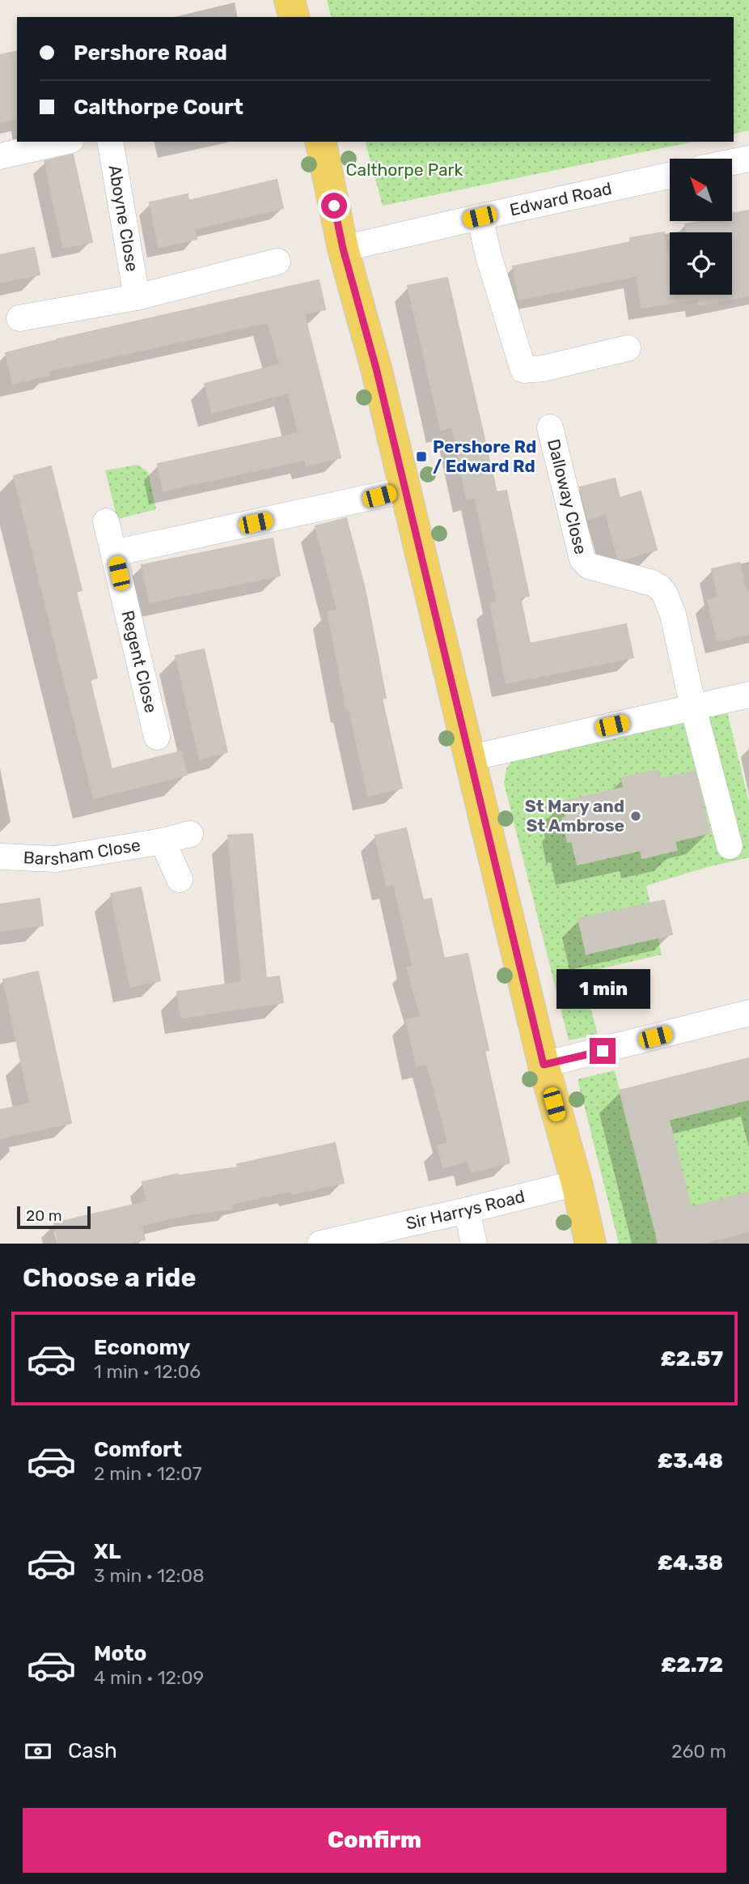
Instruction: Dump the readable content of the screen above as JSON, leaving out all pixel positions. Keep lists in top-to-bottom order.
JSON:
{
  "streets": {
    "street": [
      "Edward Road",
      "Aboyne Close",
      "Dalloway Close",
      "Regent Close",
      "Barsham Close",
      "Sir Harrys Road"
    ]
  },
  "parks": ["Calthorpe Park"],
  "places": {
    "transit": ["Pershore Rd / Edward Rd"],
    "other": ["St Mary and St Ambrose"]
  },
  "scale_bar": "20 m",
  "north": "top left",
  "page": {
    "banner": ["Pershore Road", "Calthorpe Court"],
    "bubble": "1 min",
    "scale": "20 m",
    "heading": "Choose a ride",
    "list": [
      {
        "name": "Economy",
        "note": "1 min · 12:06",
        "value": "£2.57"
      },
      {
        "name": "Comfort",
        "note": "2 min · 12:07",
        "value": "£3.48"
      },
      {
        "name": "XL",
        "note": "3 min · 12:08",
        "value": "£4.38"
      },
      {
        "name": "Moto",
        "note": "4 min · 12:09",
        "value": "£2.72"
      }
    ],
    "pay": ["Cash", "260 m"],
    "buttons": "Confirm"
  }
}
